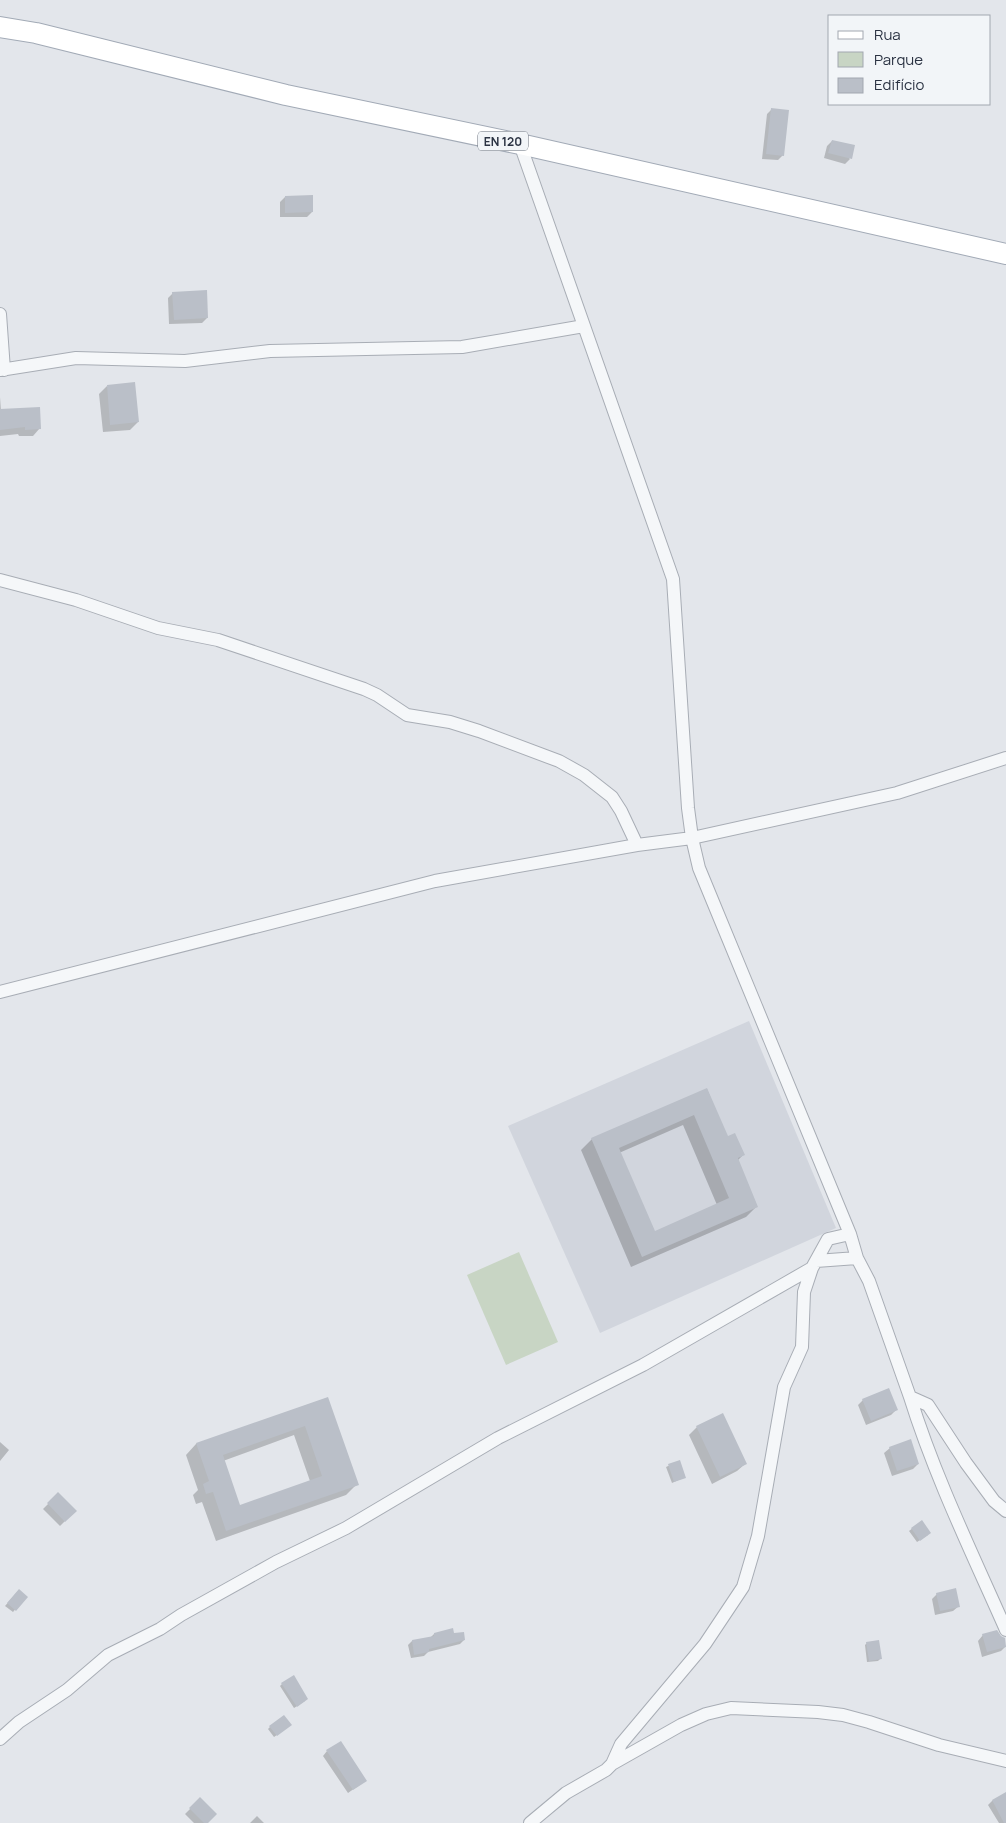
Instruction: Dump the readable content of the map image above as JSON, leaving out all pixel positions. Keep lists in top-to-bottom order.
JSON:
{
  "streets": {
    "main road": ["EN 120"]
  },
  "legend": ["Rua", "Parque", "Edifício"]
}
